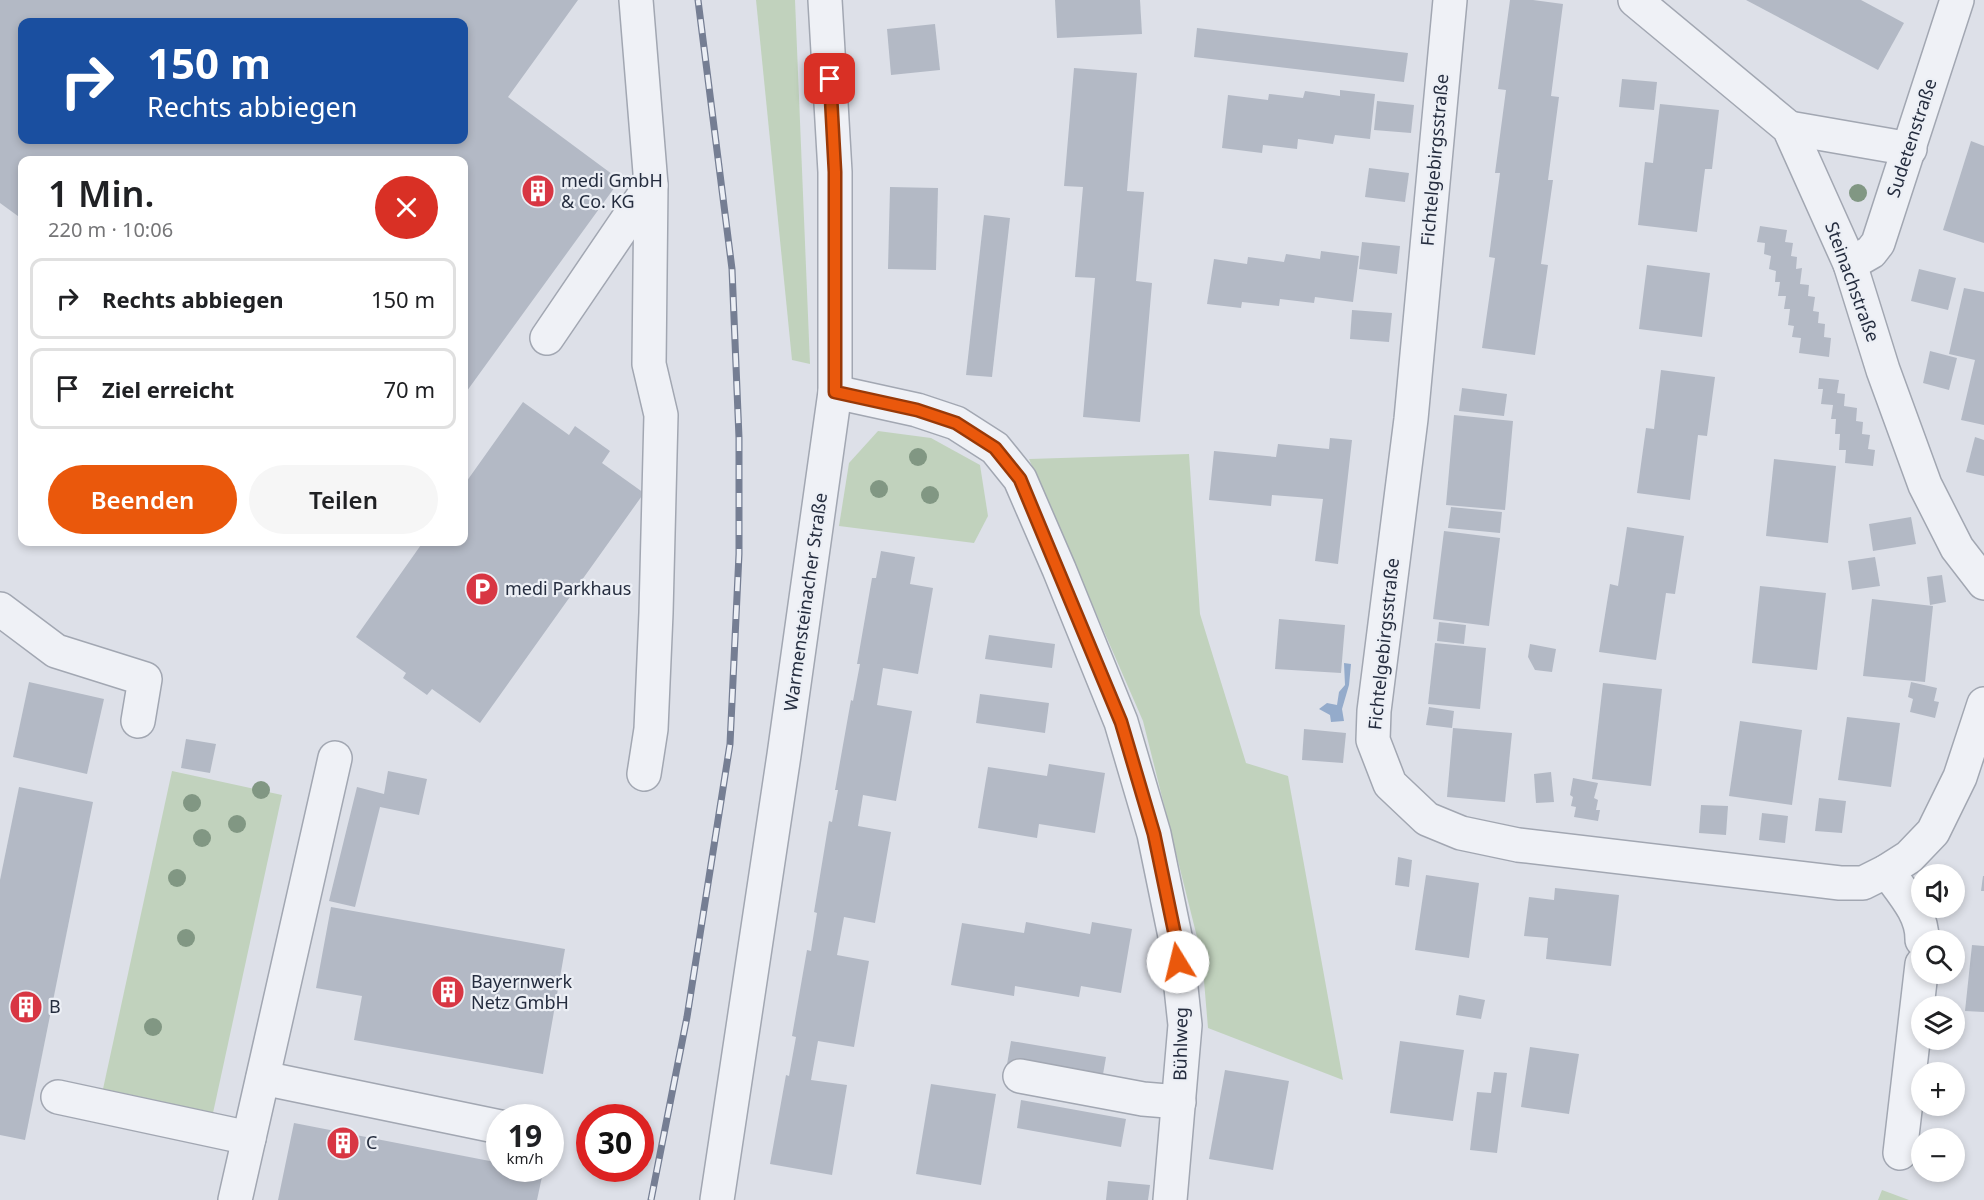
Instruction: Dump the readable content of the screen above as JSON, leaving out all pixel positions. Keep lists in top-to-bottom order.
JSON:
{
  "streets": {
    "street": [
      "Sudetenstraße",
      "Fichtelgebirgsstraße",
      "Steinachstraße",
      "Warmensteinacher Straße",
      "Bühlweg"
    ]
  },
  "crossings": [
    ["Sudetenstraße", "Steinachstraße"],
    ["Warmensteinacher Straße", "Bühlweg"]
  ],
  "places": {
    "building": [
      "medi GmbH & Co. KG",
      "Bayernwerk Netz GmbH",
      "B",
      "C"
    ],
    "parking": ["medi Parkhaus"]
  },
  "page": {
    "turn": ["150 m", "Rechts abbiegen"],
    "heading": ["1 Min.", "220 m · 10:06"],
    "list": [
      {
        "name": "Rechts abbiegen",
        "value": "150 m"
      },
      {
        "name": "Ziel erreicht",
        "value": "70 m"
      }
    ],
    "buttons": ["Beenden", "Teilen"],
    "map_buttons": ["+", "−"],
    "speed": "19 km/h",
    "limit": "30"
  }
}
